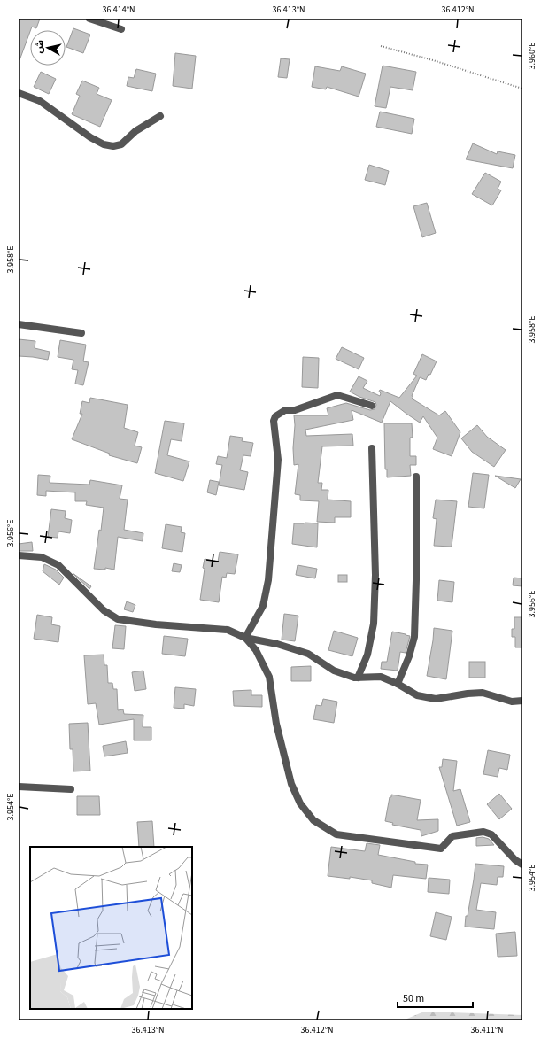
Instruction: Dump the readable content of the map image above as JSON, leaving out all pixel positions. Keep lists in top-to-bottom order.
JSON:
{
  "scale_bar": "50 m",
  "north": "left",
  "coordinates": [
    "36.414°N",
    "36.413°N",
    "36.412°N",
    "3.960°E",
    "3.958°E",
    "3.956°E",
    "3.954°E",
    "36.411°N"
  ]
}
